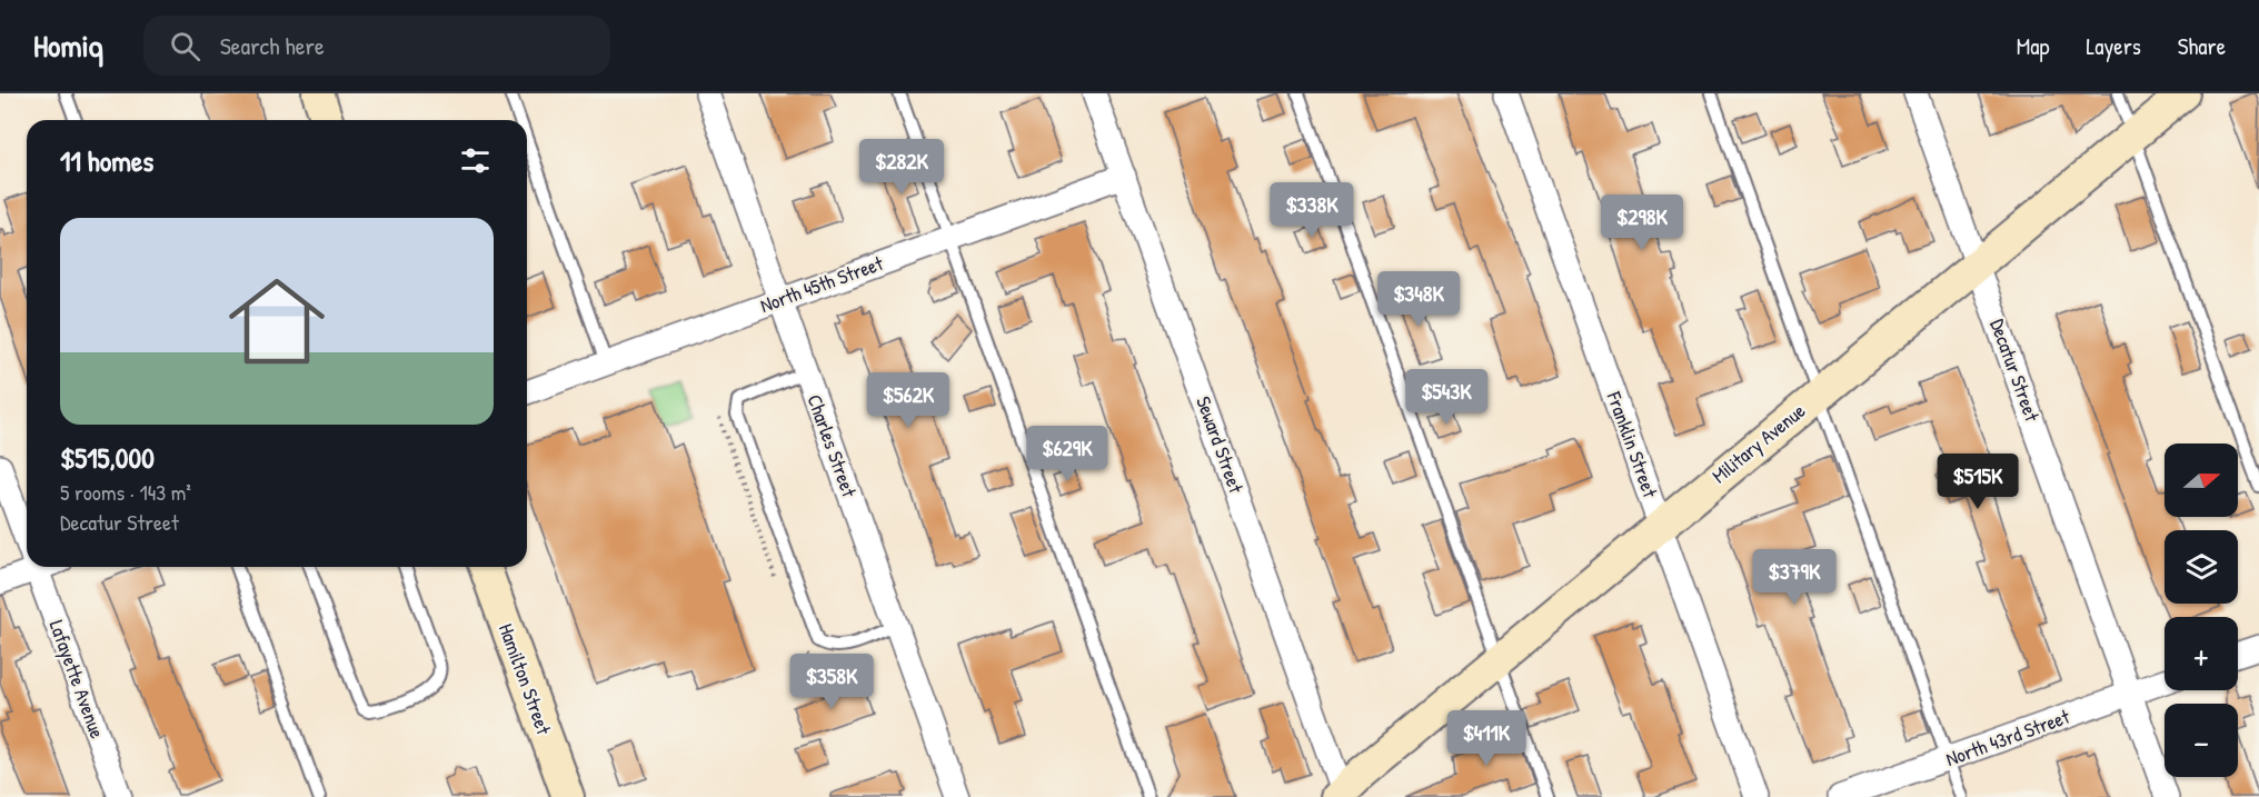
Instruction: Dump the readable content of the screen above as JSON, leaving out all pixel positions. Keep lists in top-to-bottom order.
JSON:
{
  "streets": {
    "street": [
      "North 45th Street",
      "Decatur Street",
      "Military Avenue",
      "Seward Street",
      "Franklin Street",
      "Charles Street",
      "Lafayette Avenue",
      "Hamilton Street",
      "North 43rd Street"
    ]
  },
  "crossings": [
    ["North 45th Street", "Seward Street"],
    ["North 45th Street", "Charles Street"],
    ["Decatur Street", "Military Avenue"],
    ["Decatur Street", "North 43rd Street"],
    ["Military Avenue", "Seward Street"],
    ["Military Avenue", "Franklin Street"]
  ],
  "north": "right",
  "page": {
    "header": "Homiq",
    "search": "Search here",
    "nav": ["Map", "Layers", "Share"],
    "heading": "11 homes",
    "price": [
      "$282K",
      "$338K",
      "$298K",
      "$348K",
      "$543K",
      "$562K",
      "$629K",
      "$515K",
      "$379K",
      "$358K",
      "$411K"
    ],
    "list": [
      {
        "name": "$515,000",
        "note": "5 rooms · 143 m² · Decatur Street"
      }
    ],
    "map_buttons": ["+", "−"]
  }
}
